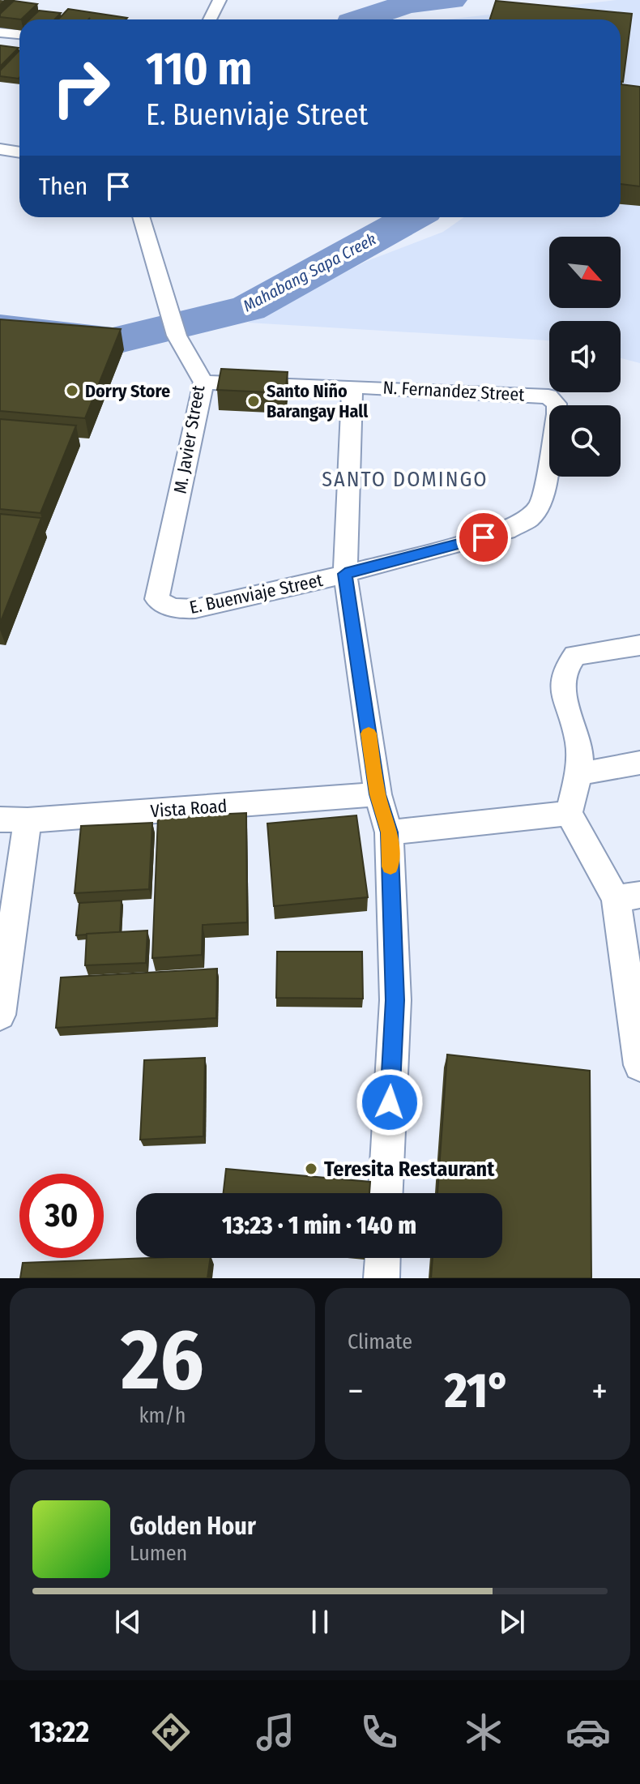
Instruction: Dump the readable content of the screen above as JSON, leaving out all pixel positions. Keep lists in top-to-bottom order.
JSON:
{
  "streets": {
    "street": [
      "N. Fernandez Street",
      "M. Javier Street",
      "E. Buenviaje Street",
      "Vista Road"
    ]
  },
  "crossings": [
    ["N. Fernandez Street", "M. Javier Street"],
    ["N. Fernandez Street", "E. Buenviaje Street"],
    ["M. Javier Street", "E. Buenviaje Street"]
  ],
  "districts": ["SANTO DOMINGO"],
  "water": ["Mahabang Sapa Creek"],
  "places": ["Dorry Store", "Santo Niño Barangay Hall", "Teresita Restaurant"],
  "north": "bottom right",
  "page": {
    "turn": ["110 m", "E. Buenviaje Street"],
    "then": "Then",
    "limit": "30",
    "trip": "13:23 · 1 min · 140 m",
    "tile": [
      ["26", "km/h"],
      "Climate"
    ],
    "heat": ["−", "21°", "+"],
    "song": ["Golden Hour", "Lumen"],
    "tabs": "13:22"
  }
}
